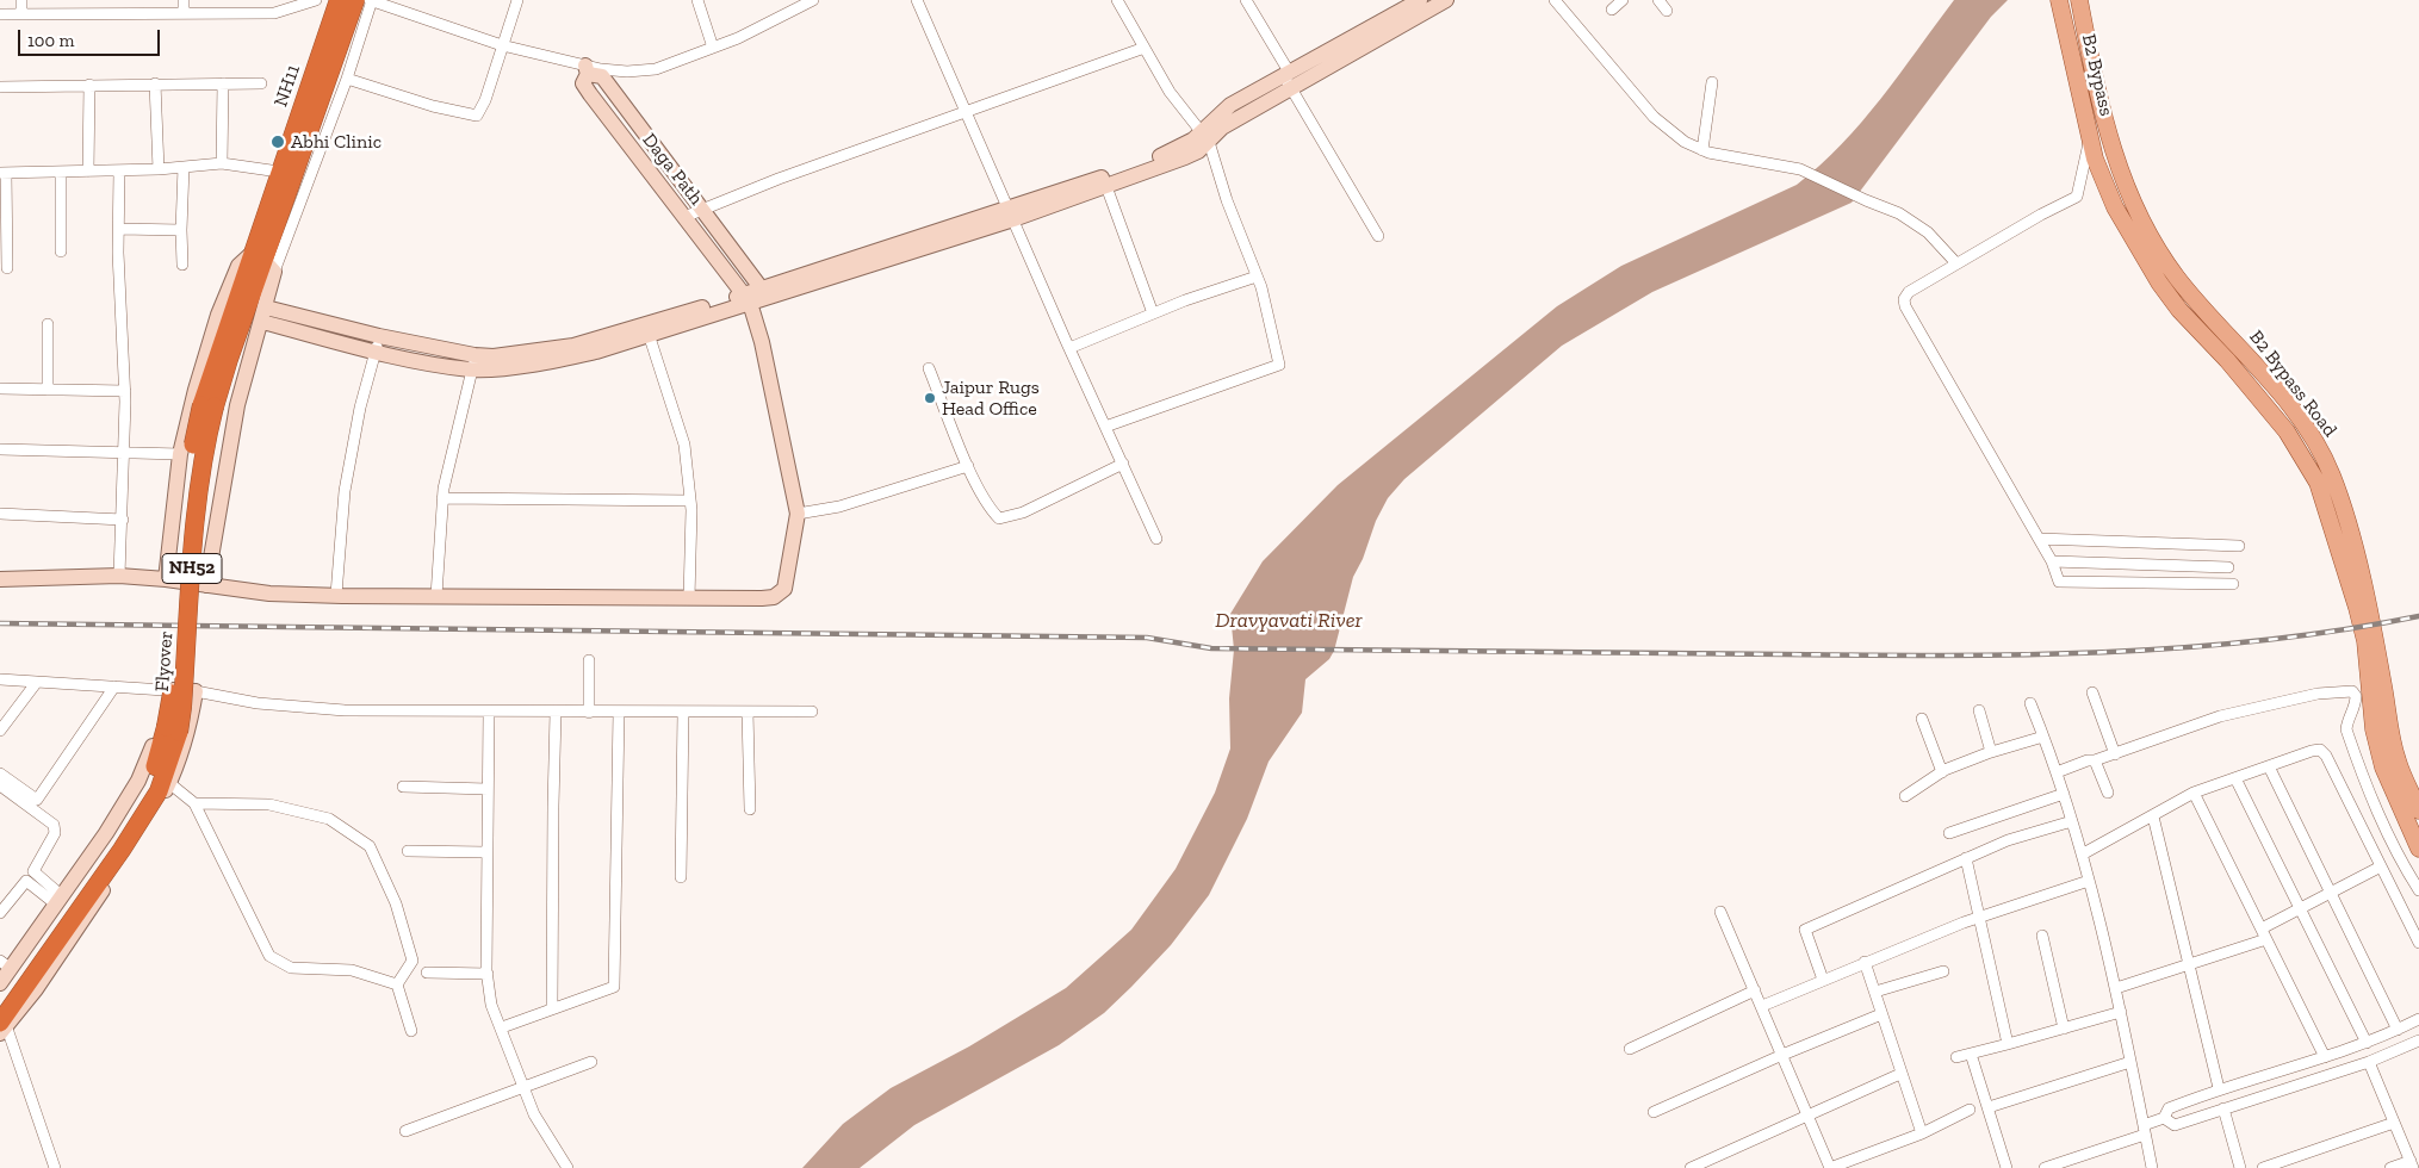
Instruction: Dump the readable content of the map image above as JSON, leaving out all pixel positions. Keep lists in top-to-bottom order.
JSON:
{
  "streets": {
    "highway": ["NH11", "NH52", "Flyover"],
    "main road": ["B2 Bypass", "B2 Bypass Road"],
    "street": ["Daga Path"]
  },
  "crossings": [
    ["NH11", "NH52"],
    ["NH11", "Flyover"],
    ["NH52", "Flyover"]
  ],
  "water": ["Dravyavati River"],
  "places": ["Abhi Clinic", "Jaipur Rugs Head Office"],
  "scale_bar": "100 m"
}
